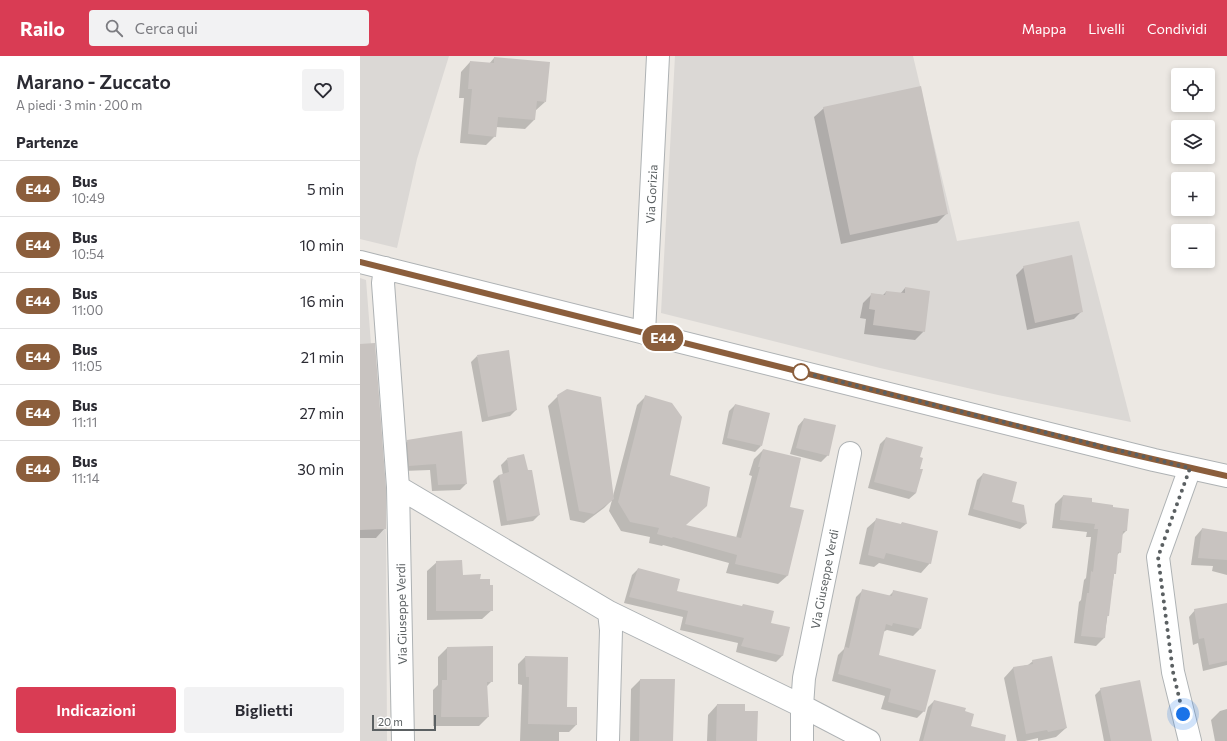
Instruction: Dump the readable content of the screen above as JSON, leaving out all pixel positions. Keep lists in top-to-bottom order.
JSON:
{
  "streets": {
    "street": ["Via Gorizia", "Via Giuseppe Verdi"]
  },
  "lines": ["bus line E44"],
  "scale_bar": "20 m",
  "page": {
    "header": "Railo",
    "search": "Cerca qui",
    "nav": ["Mappa", "Livelli", "Condividi"],
    "heading": [
      ["Marano - Zuccato", "A piedi · 3 min · 200 m"],
      "Partenze"
    ],
    "on_map": "E44",
    "map_buttons": ["+", "−"],
    "list": [
      {
        "mark": "E44",
        "name": "Bus",
        "note": "10:49",
        "value": "5 min"
      },
      {
        "mark": "E44",
        "name": "Bus",
        "note": "10:54",
        "value": "10 min"
      },
      {
        "mark": "E44",
        "name": "Bus",
        "note": "11:00",
        "value": "16 min"
      },
      {
        "mark": "E44",
        "name": "Bus",
        "note": "11:05",
        "value": "21 min"
      },
      {
        "mark": "E44",
        "name": "Bus",
        "note": "11:11",
        "value": "27 min"
      },
      {
        "mark": "E44",
        "name": "Bus",
        "note": "11:14",
        "value": "30 min"
      }
    ],
    "buttons": ["Indicazioni", "Biglietti"],
    "scale": "20 m"
  }
}
